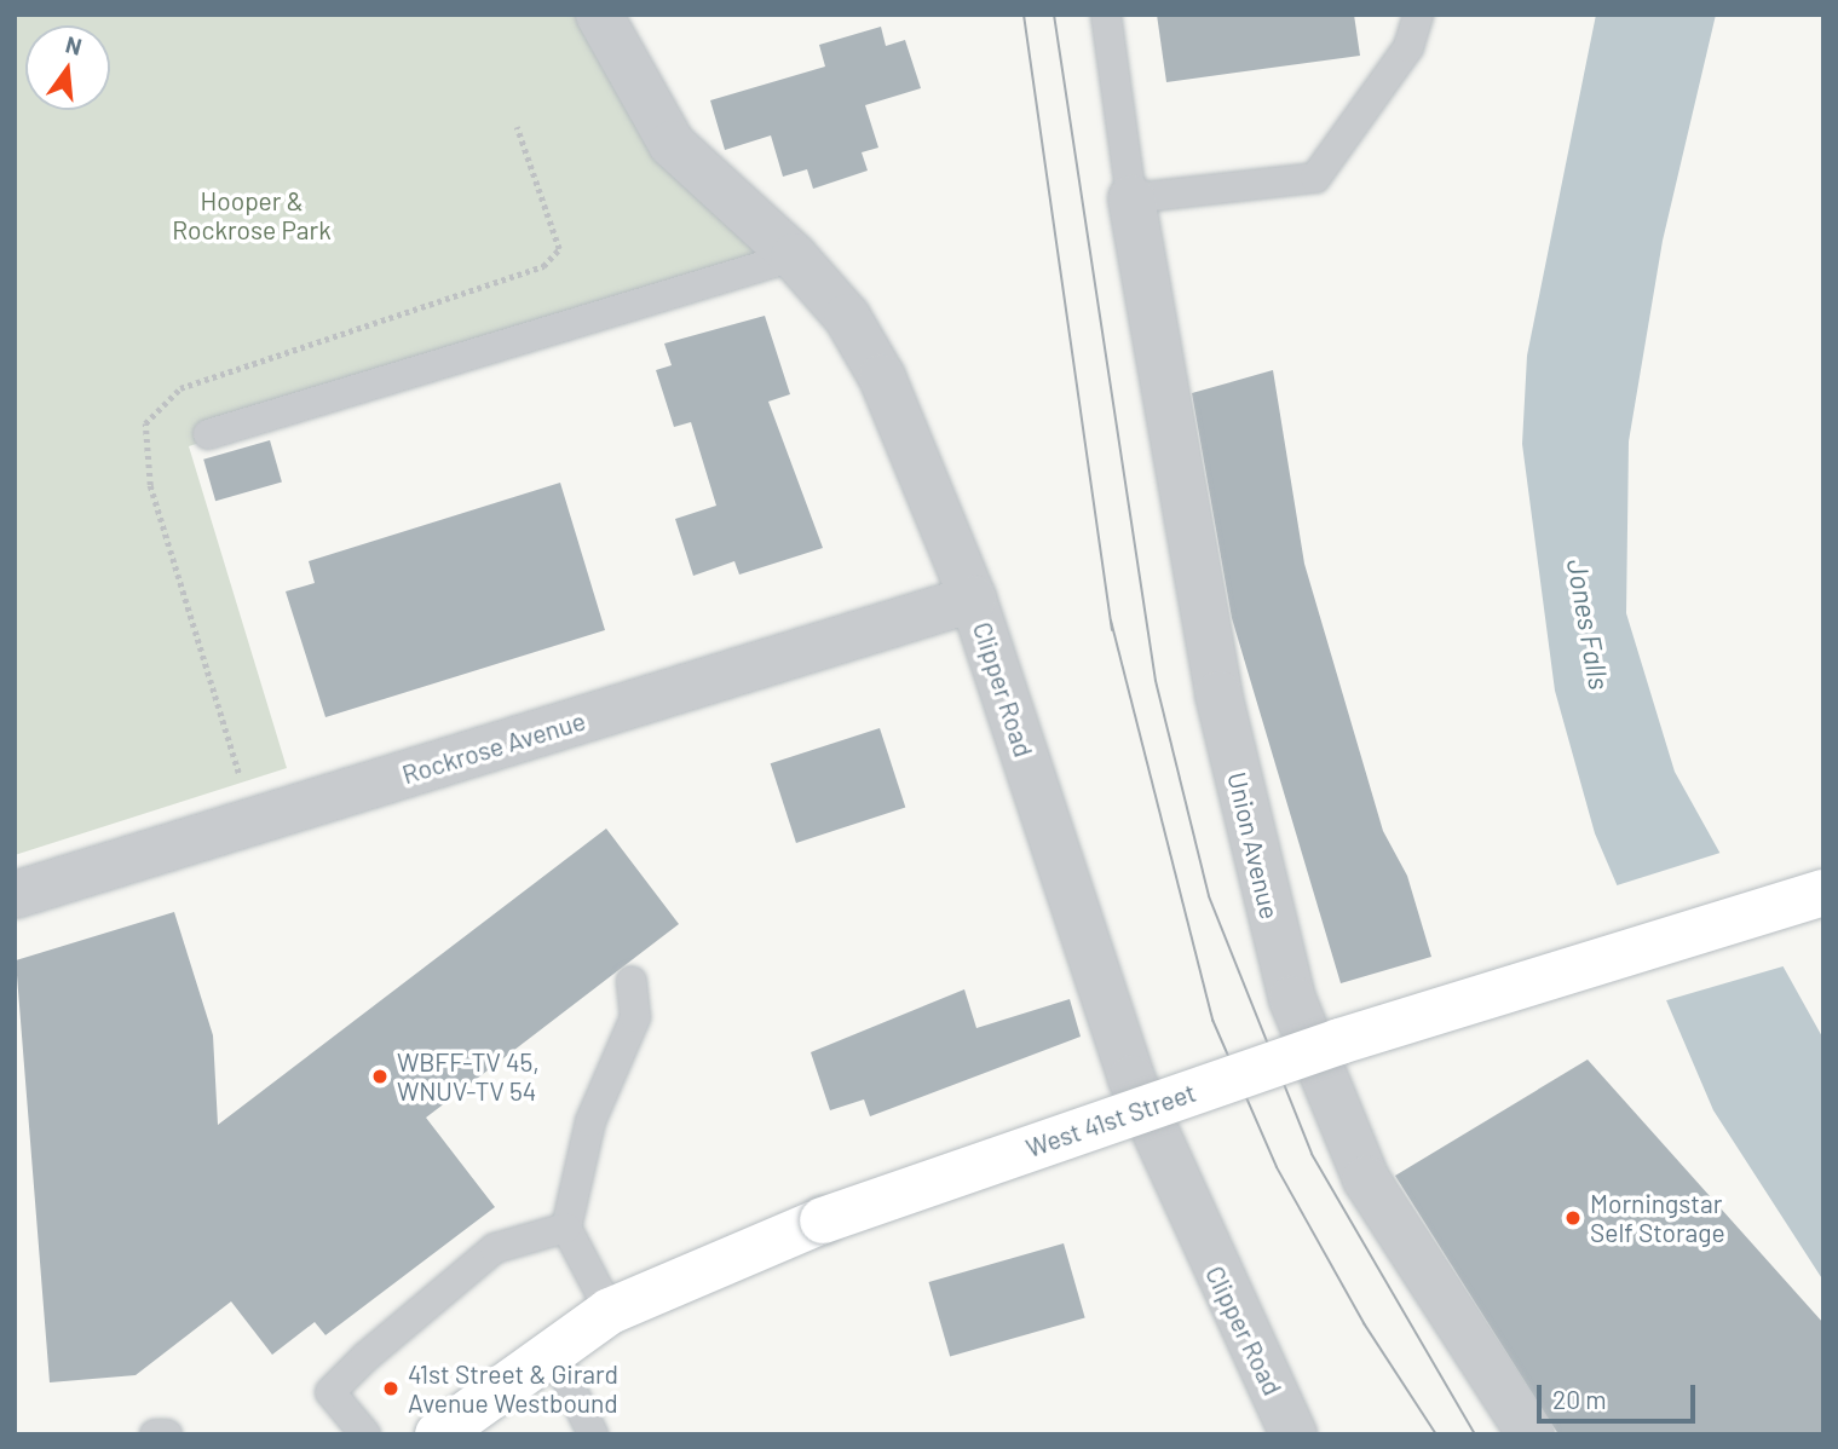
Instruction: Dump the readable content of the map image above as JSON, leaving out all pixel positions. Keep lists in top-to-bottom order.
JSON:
{
  "streets": {
    "main road": ["West 41st Street"],
    "street": ["Clipper Road", "Rockrose Avenue", "Union Avenue"]
  },
  "crossings": [
    ["Clipper Road", "Rockrose Avenue"]
  ],
  "water": ["Jones Falls"],
  "parks": ["Hooper & Rockrose Park"],
  "places": ["WBFF-TV 45, WNUV-TV 54", "Morningstar Self Storage", "41st Street & Girard Avenue Westbound"],
  "scale_bar": "20 m",
  "north": "top"
}
